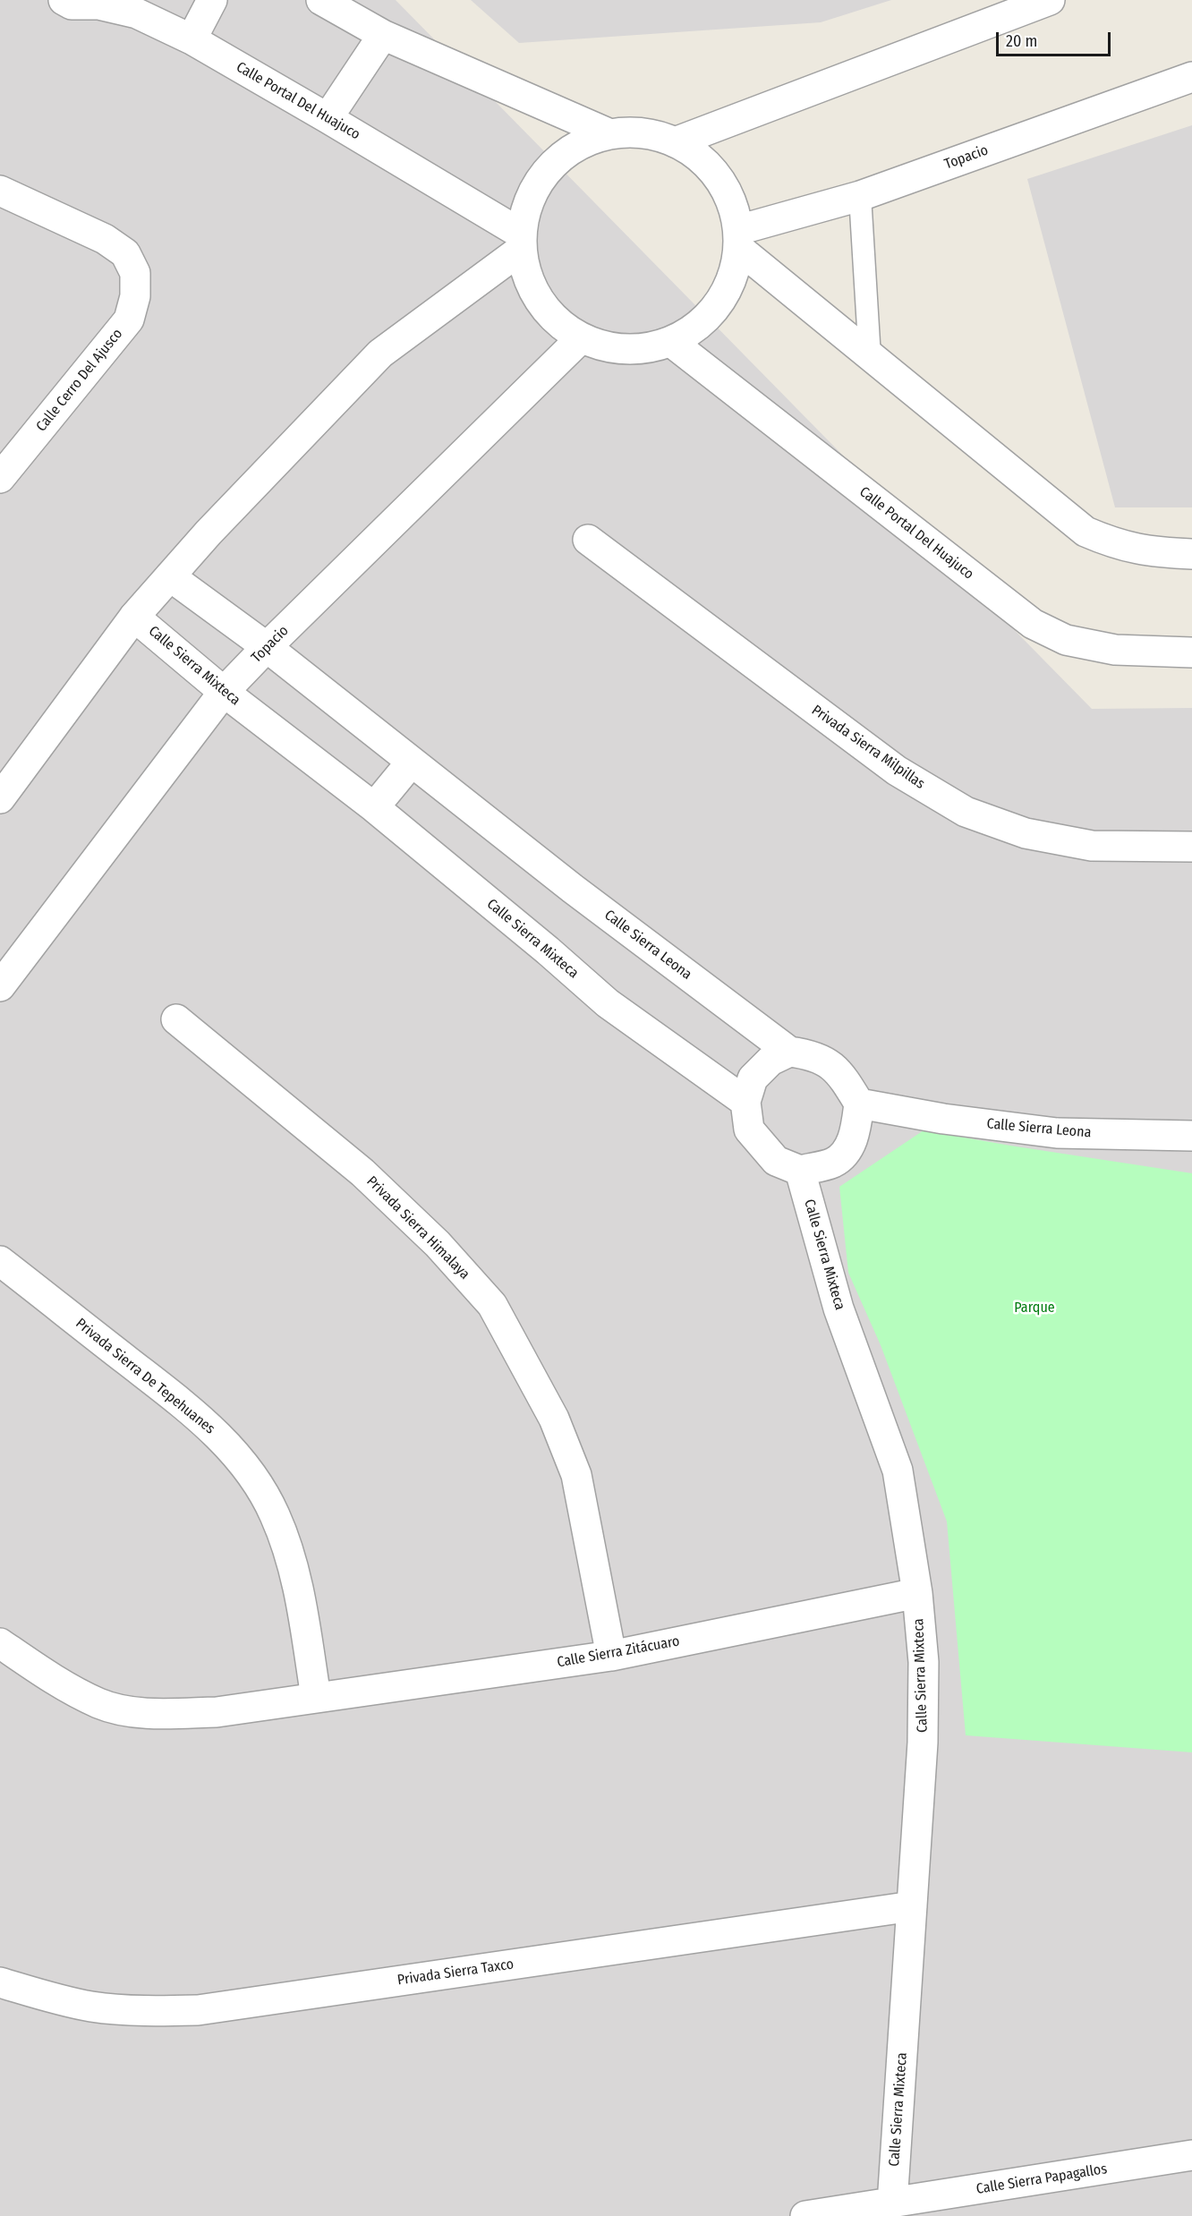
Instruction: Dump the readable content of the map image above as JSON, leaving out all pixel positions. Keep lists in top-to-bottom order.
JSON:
{
  "streets": {
    "street": [
      "Calle Portal Del Huajuco",
      "Topacio",
      "Calle Cerro Del Ajusco",
      "Calle Sierra Mixteca",
      "Privada Sierra Milpillas",
      "Calle Sierra Leona",
      "Privada Sierra Himalaya",
      "Privada Sierra De Tepehuanes",
      "Calle Sierra Zitácuaro",
      "Privada Sierra Taxco",
      "Calle Sierra Papagallos"
    ]
  },
  "crossings": [
    ["Topacio", "Calle Sierra Mixteca"],
    ["Topacio", "Calle Sierra Leona"],
    ["Calle Sierra Mixteca", "Calle Sierra Leona"],
    ["Calle Sierra Mixteca", "Calle Sierra Zitácuaro"],
    ["Calle Sierra Mixteca", "Privada Sierra Taxco"],
    ["Calle Sierra Mixteca", "Calle Sierra Papagallos"],
    ["Privada Sierra Himalaya", "Calle Sierra Zitácuaro"],
    ["Privada Sierra De Tepehuanes", "Calle Sierra Zitácuaro"]
  ],
  "parks": ["Parque"],
  "scale_bar": "20 m"
}
